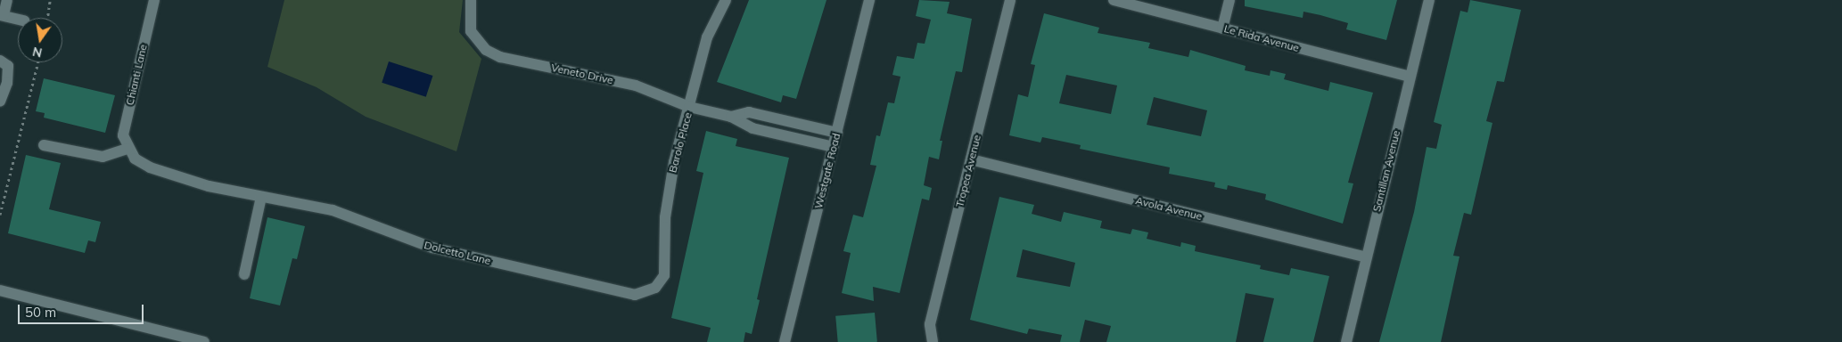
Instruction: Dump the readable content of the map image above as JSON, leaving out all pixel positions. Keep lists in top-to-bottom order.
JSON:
{
  "streets": {
    "street": [
      "Le Rida Avenue",
      "Veneto Drive",
      "Chianti Lane",
      "Barolo Place",
      "Westgate Road",
      "Tropea Avenue",
      "Santillan Avenue",
      "Avola Avenue",
      "Dolcetto Lane"
    ]
  },
  "crossings": [
    ["Le Rida Avenue", "Santillan Avenue"],
    ["Veneto Drive", "Barolo Place"],
    ["Veneto Drive", "Westgate Road"],
    ["Chianti Lane", "Dolcetto Lane"],
    ["Barolo Place", "Dolcetto Lane"],
    ["Tropea Avenue", "Avola Avenue"],
    ["Santillan Avenue", "Avola Avenue"]
  ],
  "scale_bar": "50 m",
  "north": "bottom"
}
